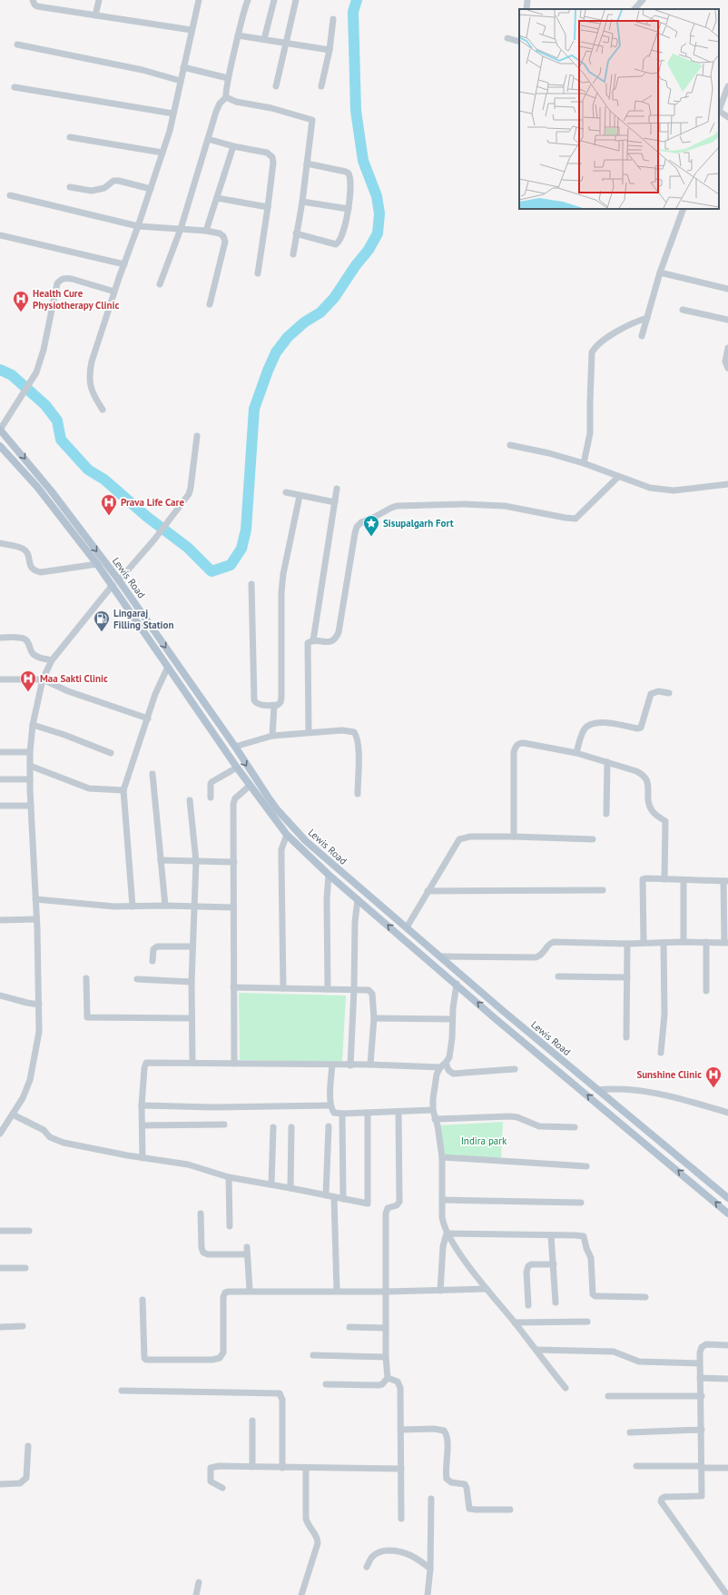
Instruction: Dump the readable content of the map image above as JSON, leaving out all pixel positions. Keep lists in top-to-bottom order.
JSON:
{
  "streets": {
    "main road": ["Lewis Road"]
  },
  "parks": ["Indira park"],
  "places": {
    "hospital": [
      "Health Cure Physiotherapy Clinic",
      "Prava Life Care",
      "Maa Sakti Clinic",
      "Sunshine Clinic"
    ],
    "place": ["Sisupalgarh Fort"],
    "fuel station": ["Lingaraj Filling Station"]
  }
}
